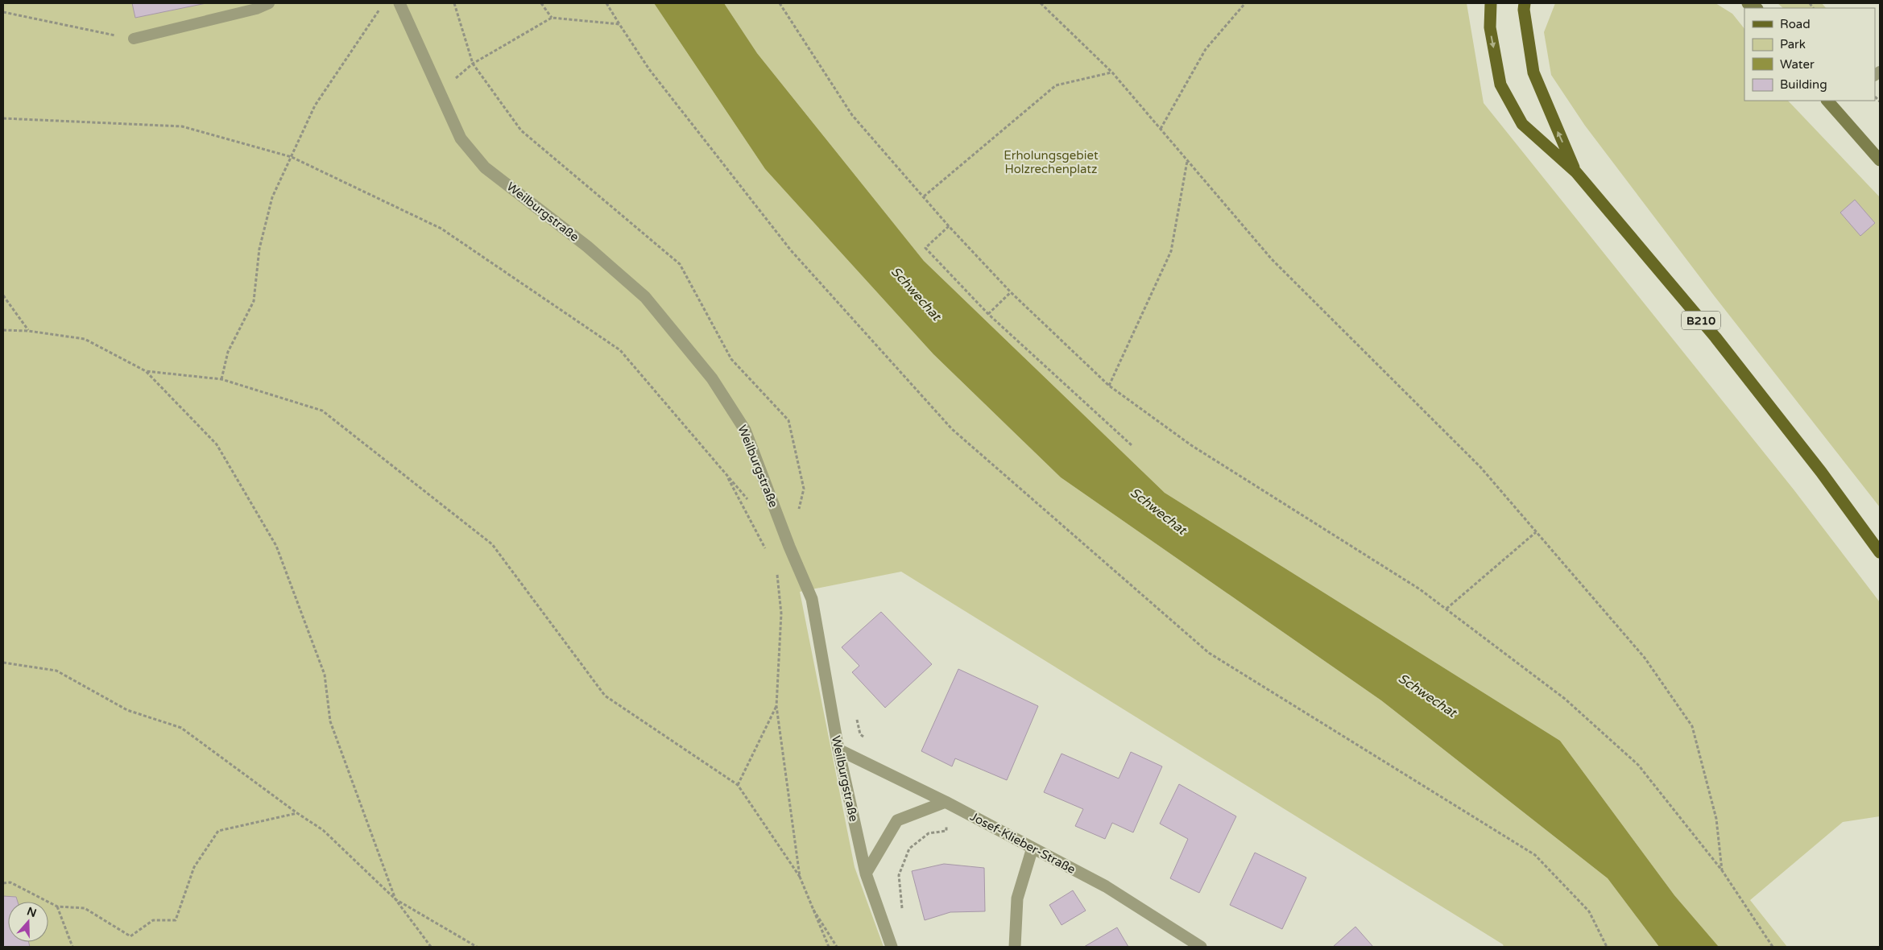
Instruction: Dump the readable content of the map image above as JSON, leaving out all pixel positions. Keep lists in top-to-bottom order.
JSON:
{
  "streets": {
    "main road": ["B210"],
    "street": ["Weilburgstraße", "Josef-Klieber-Straße"]
  },
  "crossings": [
    ["Weilburgstraße", "Josef-Klieber-Straße"]
  ],
  "water": ["Schwechat"],
  "parks": ["Erholungsgebiet Holzrechenplatz"],
  "legend": [
    "Road",
    "Park",
    "Water",
    "Building"
  ],
  "north": "top"
}
